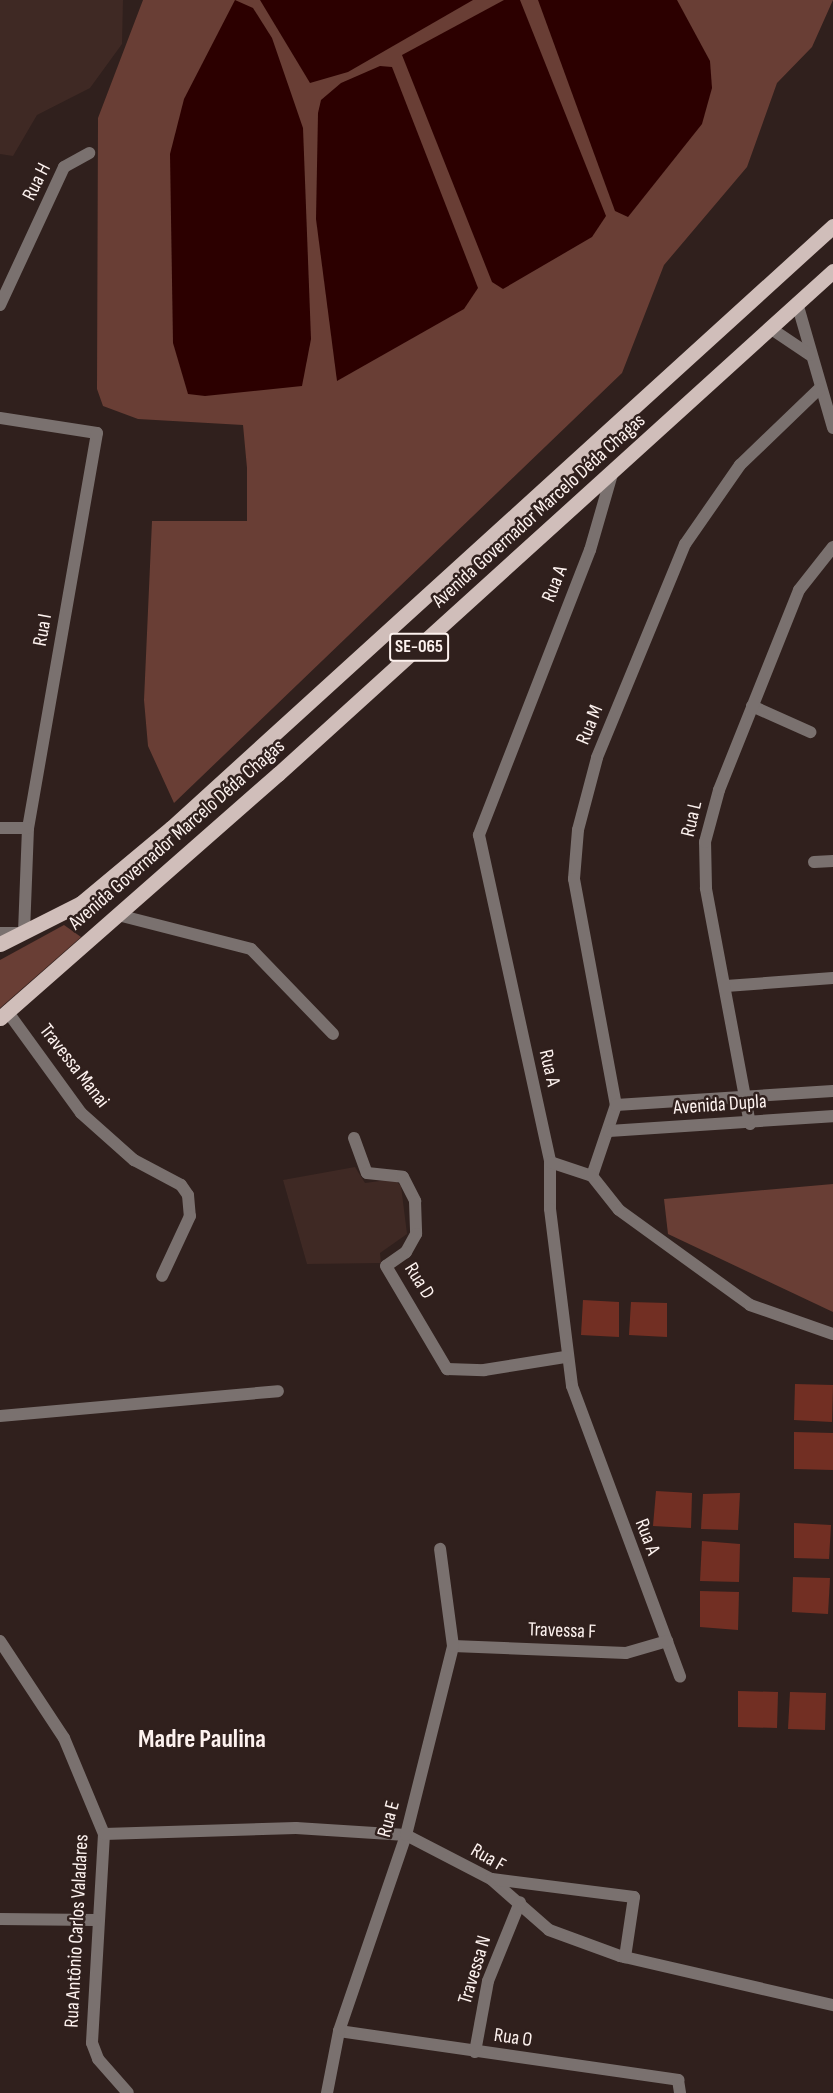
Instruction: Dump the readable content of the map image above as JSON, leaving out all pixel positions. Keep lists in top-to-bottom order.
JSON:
{
  "streets": {
    "main road": ["Avenida Governador Marcelo Déda Chagas", "SE-065"],
    "street": [
      "Rua H",
      "Rua A",
      "Rua I",
      "Rua M",
      "Rua L",
      "Travessa Manai",
      "Avenida Dupla",
      "Rua D",
      "Travessa F",
      "Rua E",
      "Rua F",
      "Rua Antônio Carlos Valadares",
      "Travessa N",
      "Rua O"
    ]
  },
  "crossings": [
    ["Avenida Governador Marcelo Déda Chagas", "Rua A"],
    ["Avenida Governador Marcelo Déda Chagas", "Rua I"],
    ["Avenida Governador Marcelo Déda Chagas", "Travessa Manai"],
    ["Rua A", "Rua D"],
    ["Rua A", "Travessa F"],
    ["Rua M", "Avenida Dupla"],
    ["Rua L", "Avenida Dupla"],
    ["Travessa F", "Rua E"],
    ["Rua E", "Rua F"],
    ["Rua E", "Rua O"],
    ["Rua F", "Rua Antônio Carlos Valadares"],
    ["Rua F", "Travessa N"],
    ["Travessa N", "Rua O"]
  ],
  "districts": ["Madre Paulina"]
}
